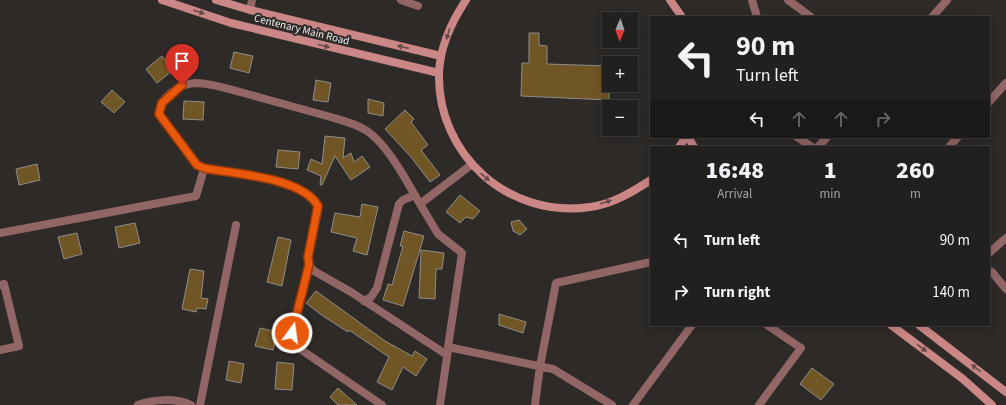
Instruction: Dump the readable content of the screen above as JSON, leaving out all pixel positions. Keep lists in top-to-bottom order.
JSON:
{
  "streets": {
    "street": ["Centenary Main Road"]
  },
  "north": "bottom",
  "page": {
    "map_buttons": ["+", "−"],
    "turn": ["90 m", "Turn left"],
    "eta": [
      "16:48",
      "Arrival",
      "1",
      "min",
      "260",
      "m"
    ],
    "list": [
      {
        "name": "Turn left",
        "value": "90 m"
      },
      {
        "name": "Turn right",
        "value": "140 m"
      }
    ]
  }
}
